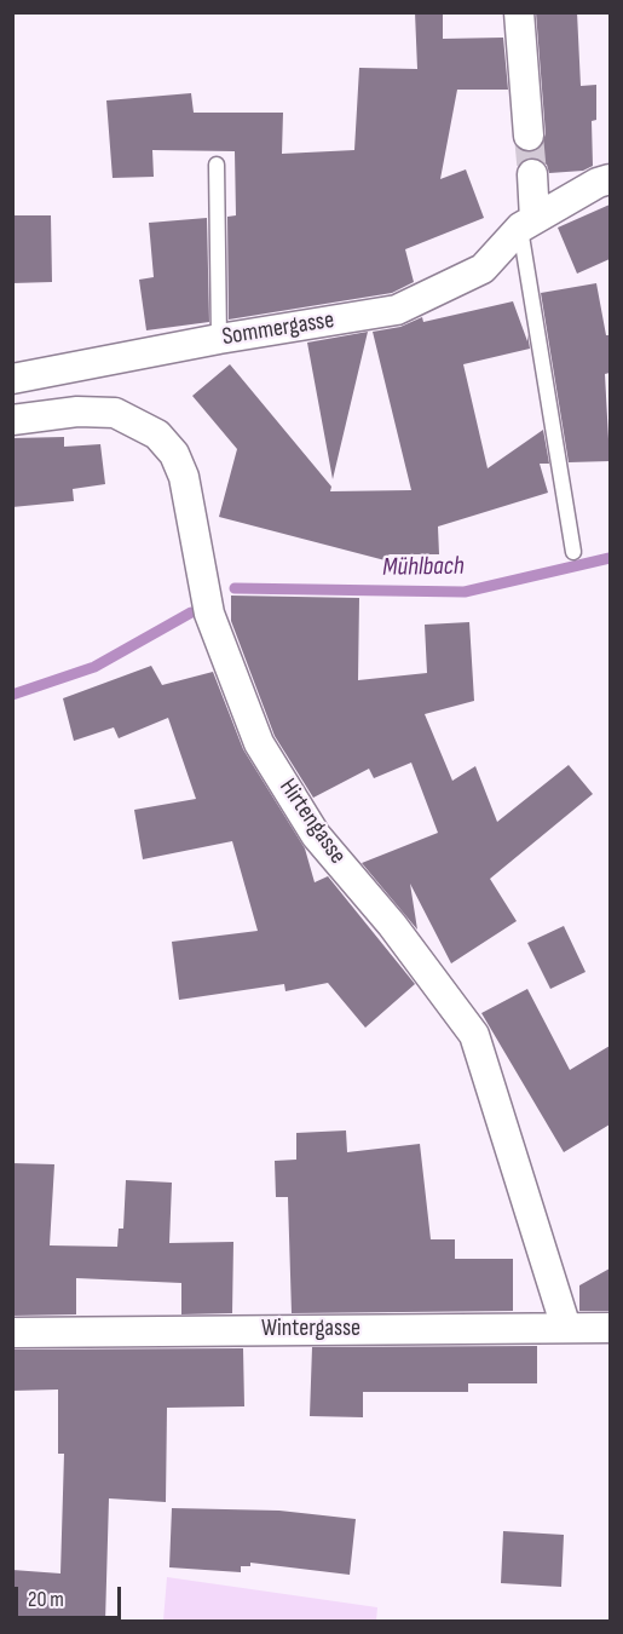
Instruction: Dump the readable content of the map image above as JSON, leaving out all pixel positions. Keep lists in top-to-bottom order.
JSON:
{
  "streets": {
    "street": ["Sommergasse", "Hirtengasse", "Wintergasse"]
  },
  "crossings": [
    ["Hirtengasse", "Wintergasse"]
  ],
  "water": ["Mühlbach"],
  "scale_bar": "20 m"
}
